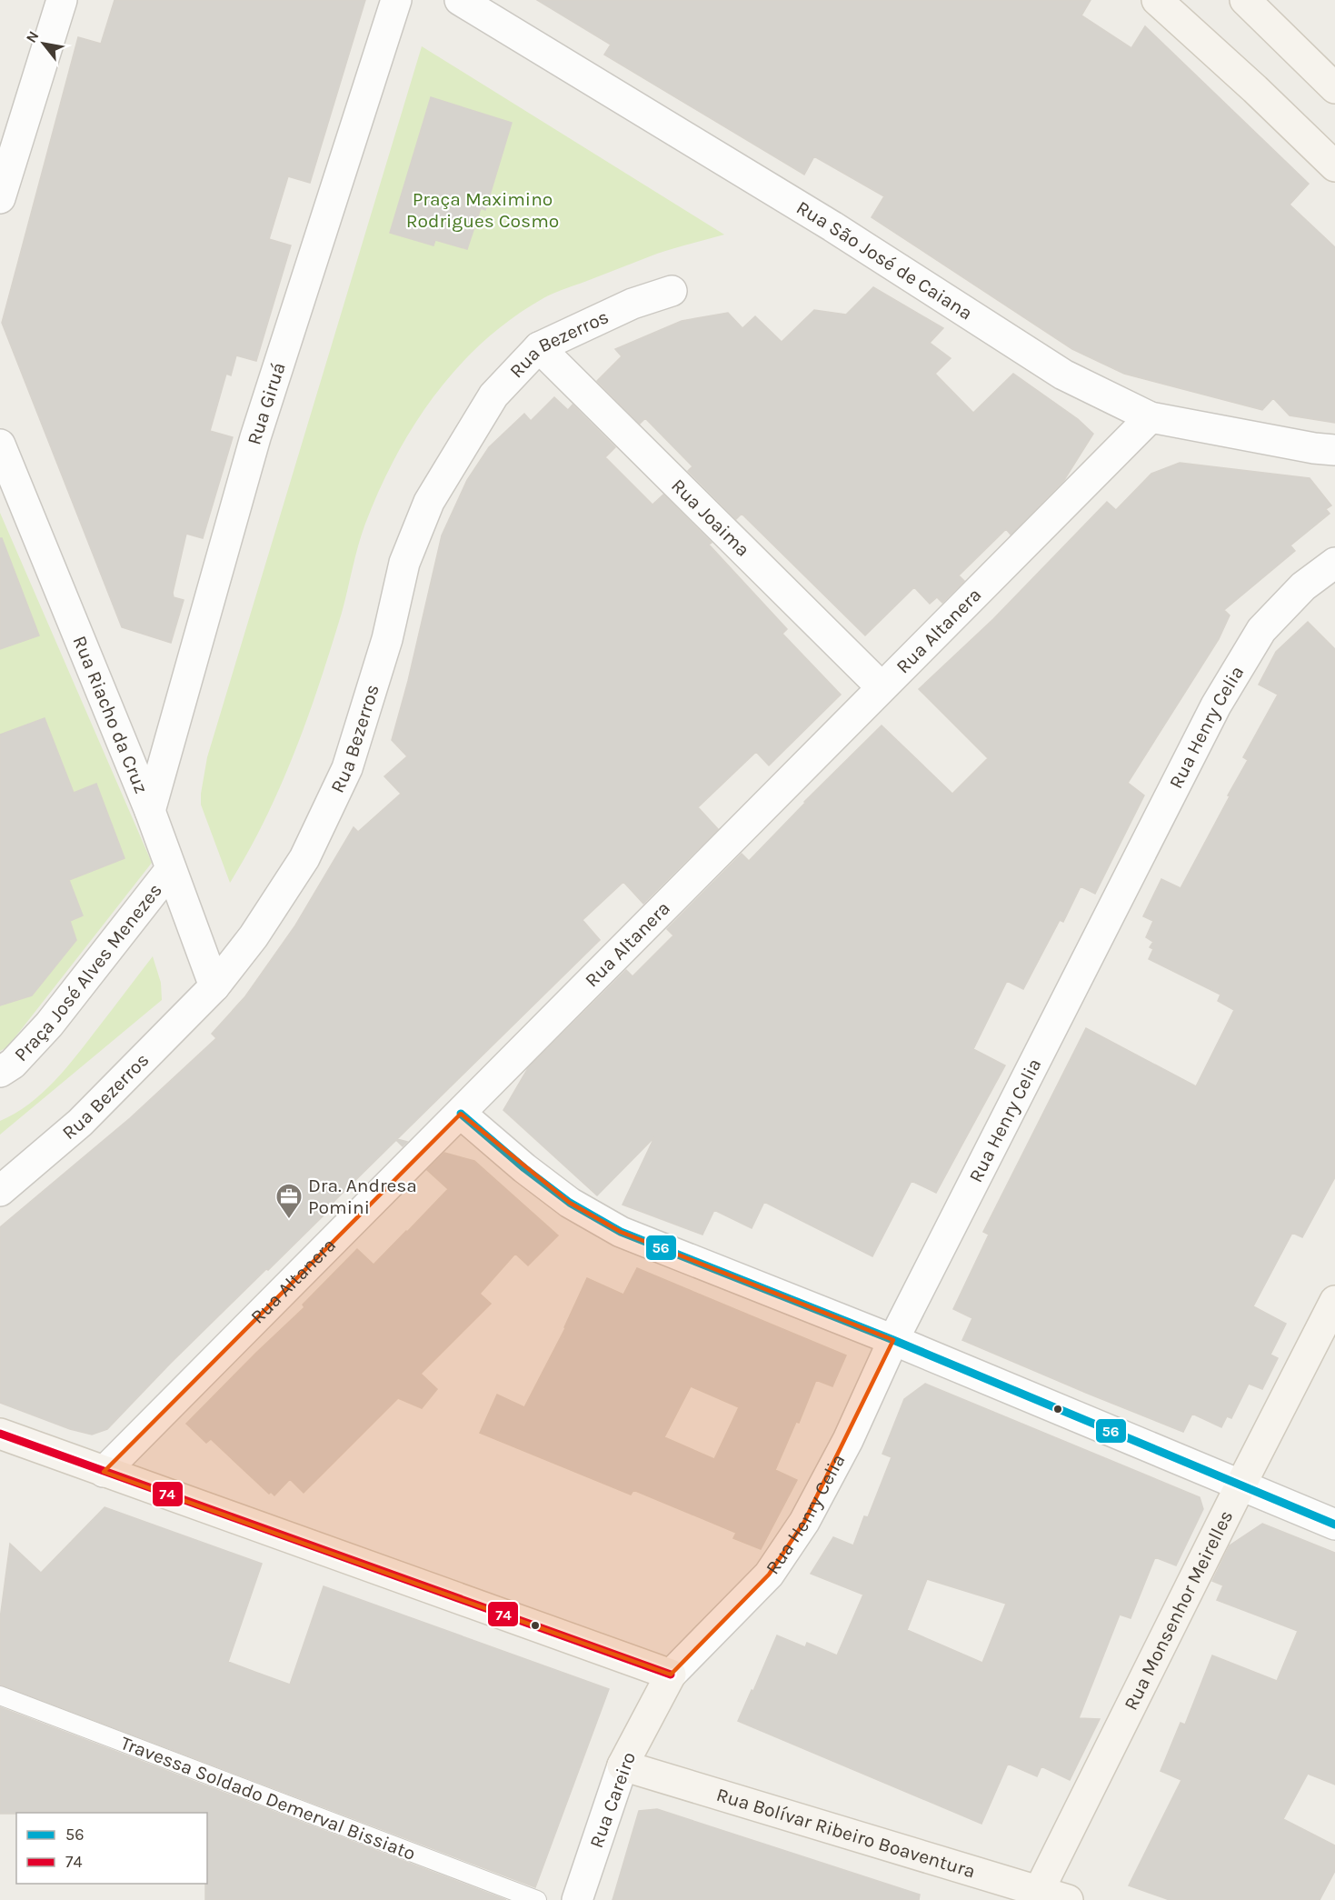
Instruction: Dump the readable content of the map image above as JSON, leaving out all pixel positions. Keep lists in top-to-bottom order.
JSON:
{
  "streets": {
    "main road": ["Rua Monsenhor Meirelles", "Rua Careiro", "Rua Bolívar Ribeiro Boaventura"],
    "street": [
      "Rua São José de Caiana",
      "Rua Bezerros",
      "Rua Giruá",
      "Rua Joaima",
      "Rua Altanera",
      "Rua Riacho da Cruz",
      "Rua Henry Celia",
      "Praça José Alves Menezes"
    ],
    "lane": ["Travessa Soldado Demerval Bissiato"]
  },
  "crossings": [
    ["Rua São José de Caiana", "Rua Altanera"],
    ["Rua Bezerros", "Rua Joaima"],
    ["Rua Bezerros", "Rua Riacho da Cruz"],
    ["Rua Giruá", "Rua Riacho da Cruz"],
    ["Rua Joaima", "Rua Altanera"],
    ["Rua Riacho da Cruz", "Praça José Alves Menezes"],
    ["Rua Henry Celia", "Rua Careiro"],
    ["Rua Monsenhor Meirelles", "Rua Bolívar Ribeiro Boaventura"],
    ["Rua Careiro", "Rua Bolívar Ribeiro Boaventura"]
  ],
  "parks": ["Praça Maximino Rodrigues Cosmo"],
  "places": {
    "office": ["Dra. Andresa Pomini"]
  },
  "lines": ["transit line 56", "transit line 74"],
  "legend": ["56", "74"],
  "north": "top left"
}
